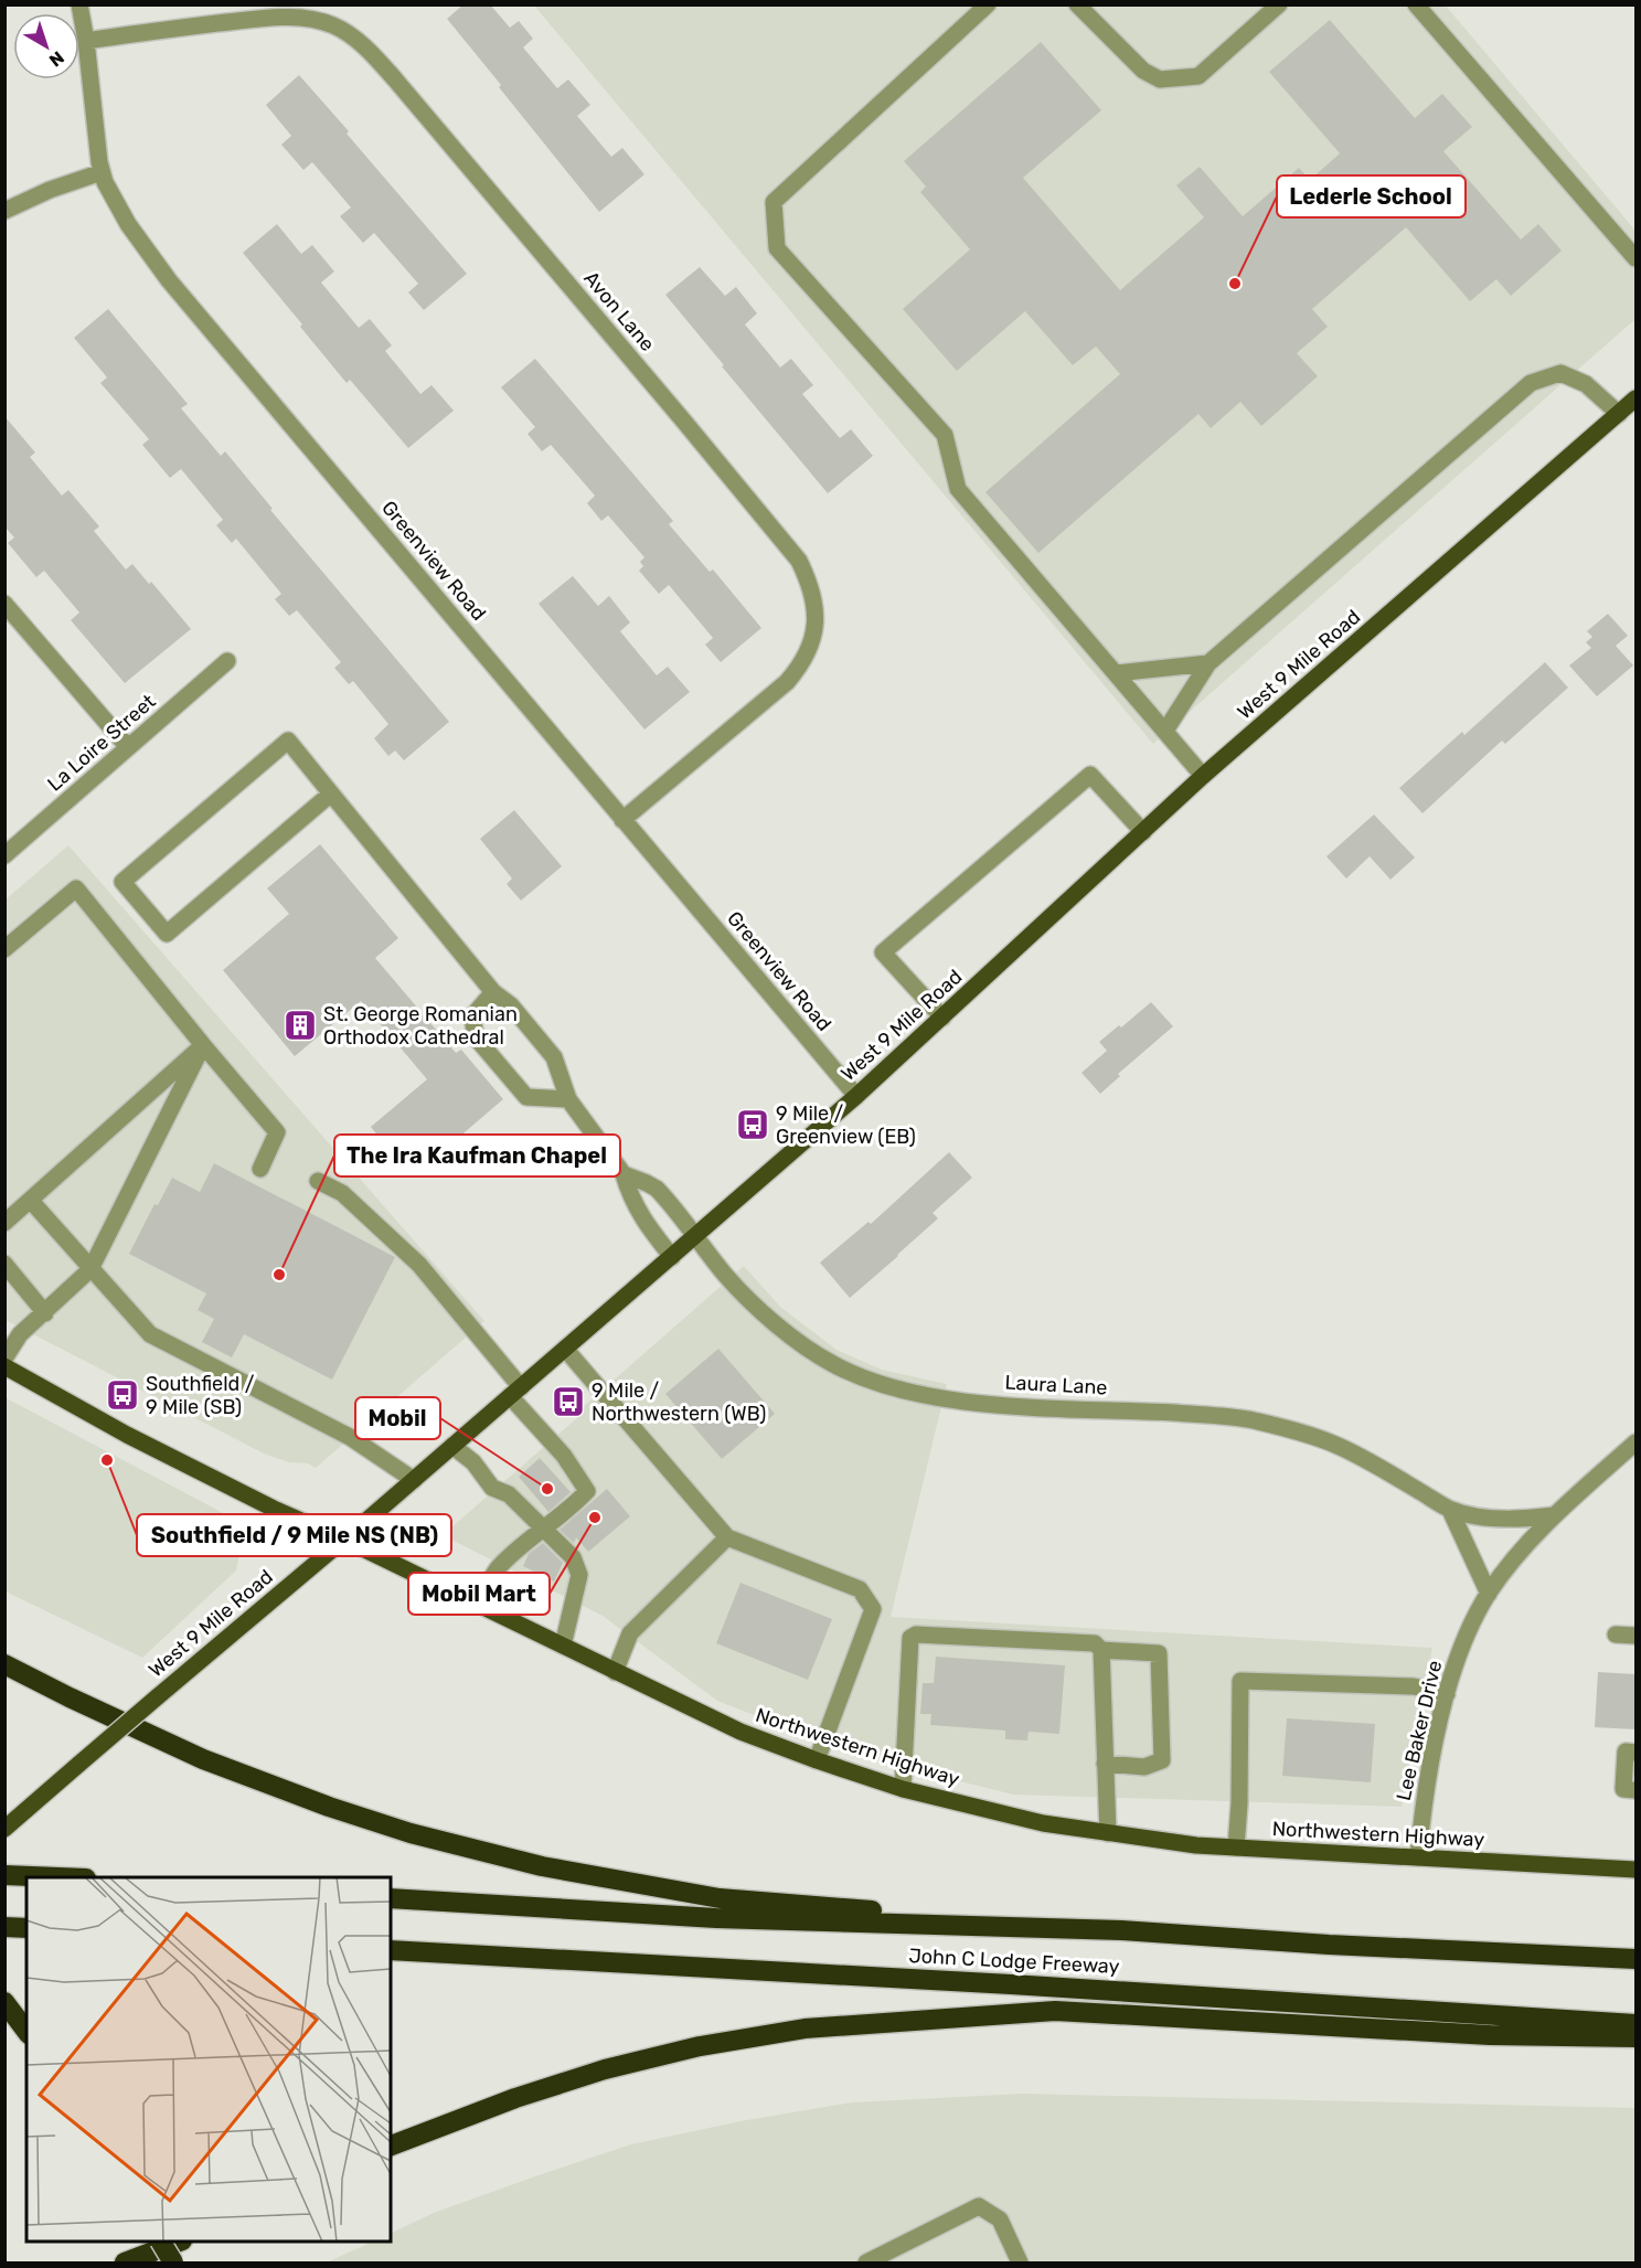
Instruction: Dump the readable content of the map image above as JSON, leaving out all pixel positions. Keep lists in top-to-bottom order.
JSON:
{
  "streets": {
    "highway": ["John C Lodge Freeway"],
    "main road": ["West 9 Mile Road", "Northwestern Highway"],
    "street": [
      "Avon Lane",
      "Greenview Road",
      "La Loire Street",
      "Laura Lane",
      "Lee Baker Drive"
    ]
  },
  "crossings": [
    ["Avon Lane", "Greenview Road"],
    ["Greenview Road", "West 9 Mile Road"],
    ["West 9 Mile Road", "Laura Lane"],
    ["West 9 Mile Road", "Northwestern Highway"],
    ["Laura Lane", "Lee Baker Drive"],
    ["Lee Baker Drive", "Northwestern Highway"]
  ],
  "places": {
    "other": [
      "Lederle School",
      "The Ira Kaufman Chapel",
      "Southfield / 9 Mile NS (NB)",
      "Mobil",
      "Mobil Mart"
    ],
    "building": ["St. George Romanian Orthodox Cathedral"],
    "bus stop": ["9 Mile / Greenview (EB)", "Southfield / 9 Mile (SB)", "9 Mile / Northwestern (WB)"]
  },
  "north": "bottom right"
}
